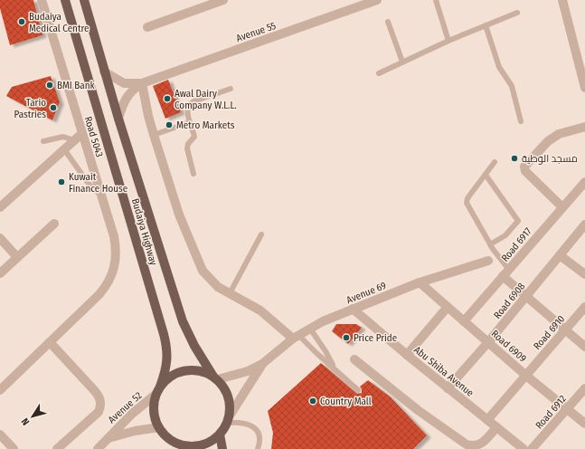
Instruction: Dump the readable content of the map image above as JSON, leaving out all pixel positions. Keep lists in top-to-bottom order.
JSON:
{
  "streets": {
    "main road": ["Budaiya Highway"],
    "street": [
      "Avenue 55",
      "Road 5043",
      "Road 6917",
      "Avenue 69",
      "Road 6908",
      "Road 6910",
      "Road 6909",
      "Abu Shiba Avenue",
      "Avenue 52",
      "Road 6912"
    ]
  },
  "crossings": [
    ["Avenue 55", "Budaiya Highway"],
    ["Budaiya Highway", "Avenue 69"],
    ["Budaiya Highway", "Avenue 52"],
    ["Road 6917", "Road 6909"],
    ["Avenue 69", "Road 6909"],
    ["Avenue 69", "Abu Shiba Avenue"],
    ["Avenue 69", "Avenue 52"],
    ["Road 6908", "Road 6909"],
    ["Road 6908", "Abu Shiba Avenue"],
    ["Road 6910", "Road 6909"],
    ["Road 6910", "Abu Shiba Avenue"],
    ["Road 6909", "Road 6912"]
  ],
  "places": [
    "Budaiya Medical Centre",
    "BMI Bank",
    "Awal Dairy Company W.L.L.",
    "Tario Pastries",
    "Metro Markets",
    "مسجد الوطية",
    "Kuwait Finance House",
    "Price Pride",
    "Country Mall"
  ],
  "north": "bottom left"
}
